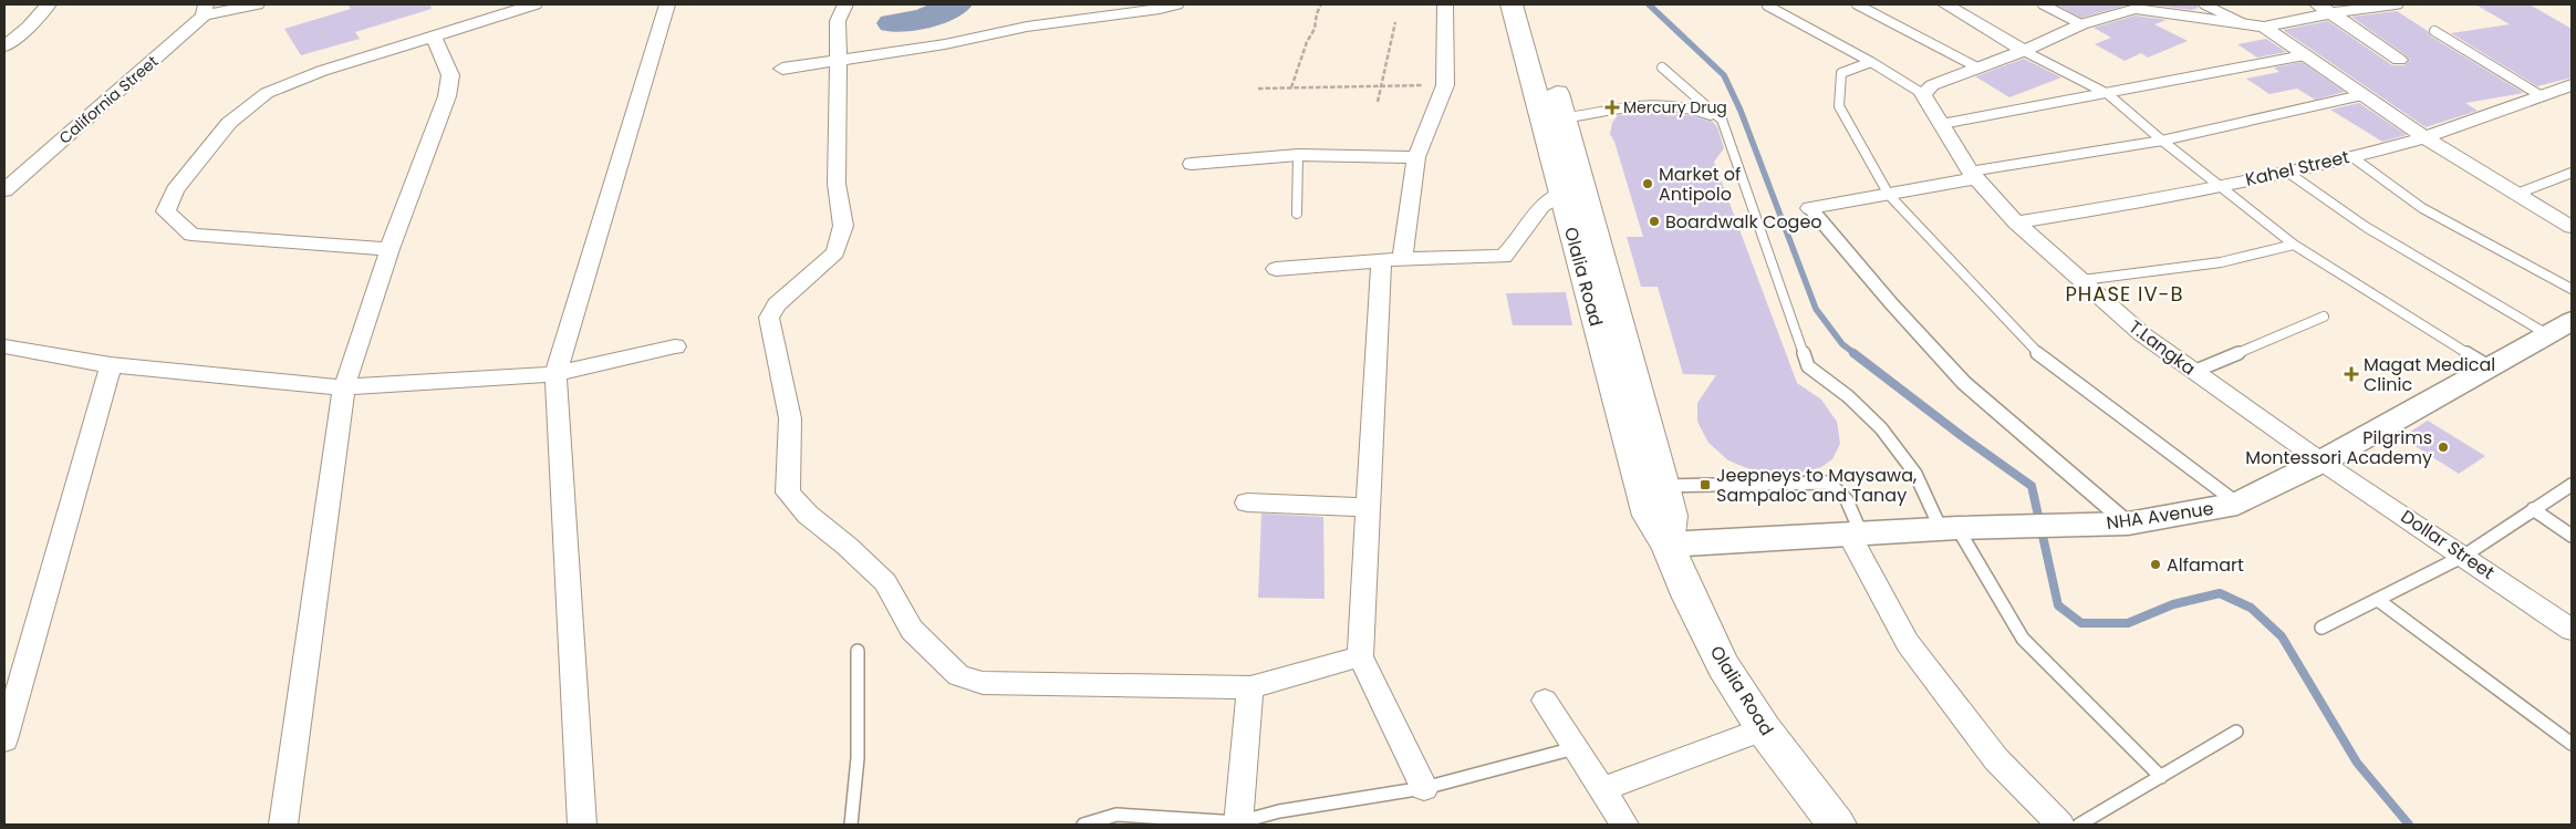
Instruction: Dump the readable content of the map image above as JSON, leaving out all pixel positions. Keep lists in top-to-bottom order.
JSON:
{
  "streets": {
    "main road": ["Olalia Road"],
    "street": [
      "California Street",
      "Kahel Street",
      "T.Langka",
      "NHA Avenue",
      "Dollar Street"
    ]
  },
  "crossings": [
    ["Kahel Street", "T.Langka"],
    ["Olalia Road", "NHA Avenue"],
    ["T.Langka", "NHA Avenue"],
    ["T.Langka", "Dollar Street"],
    ["NHA Avenue", "Dollar Street"]
  ],
  "districts": ["PHASE IV-B"],
  "places": {
    "health": ["Mercury Drug", "Magat Medical Clinic"],
    "other": [
      "Market of Antipolo",
      "Boardwalk Cogeo",
      "Pilgrims Montessori Academy",
      "Alfamart"
    ],
    "transit": ["Jeepneys to Maysawa, Sampaloc and Tanay"]
  }
}
